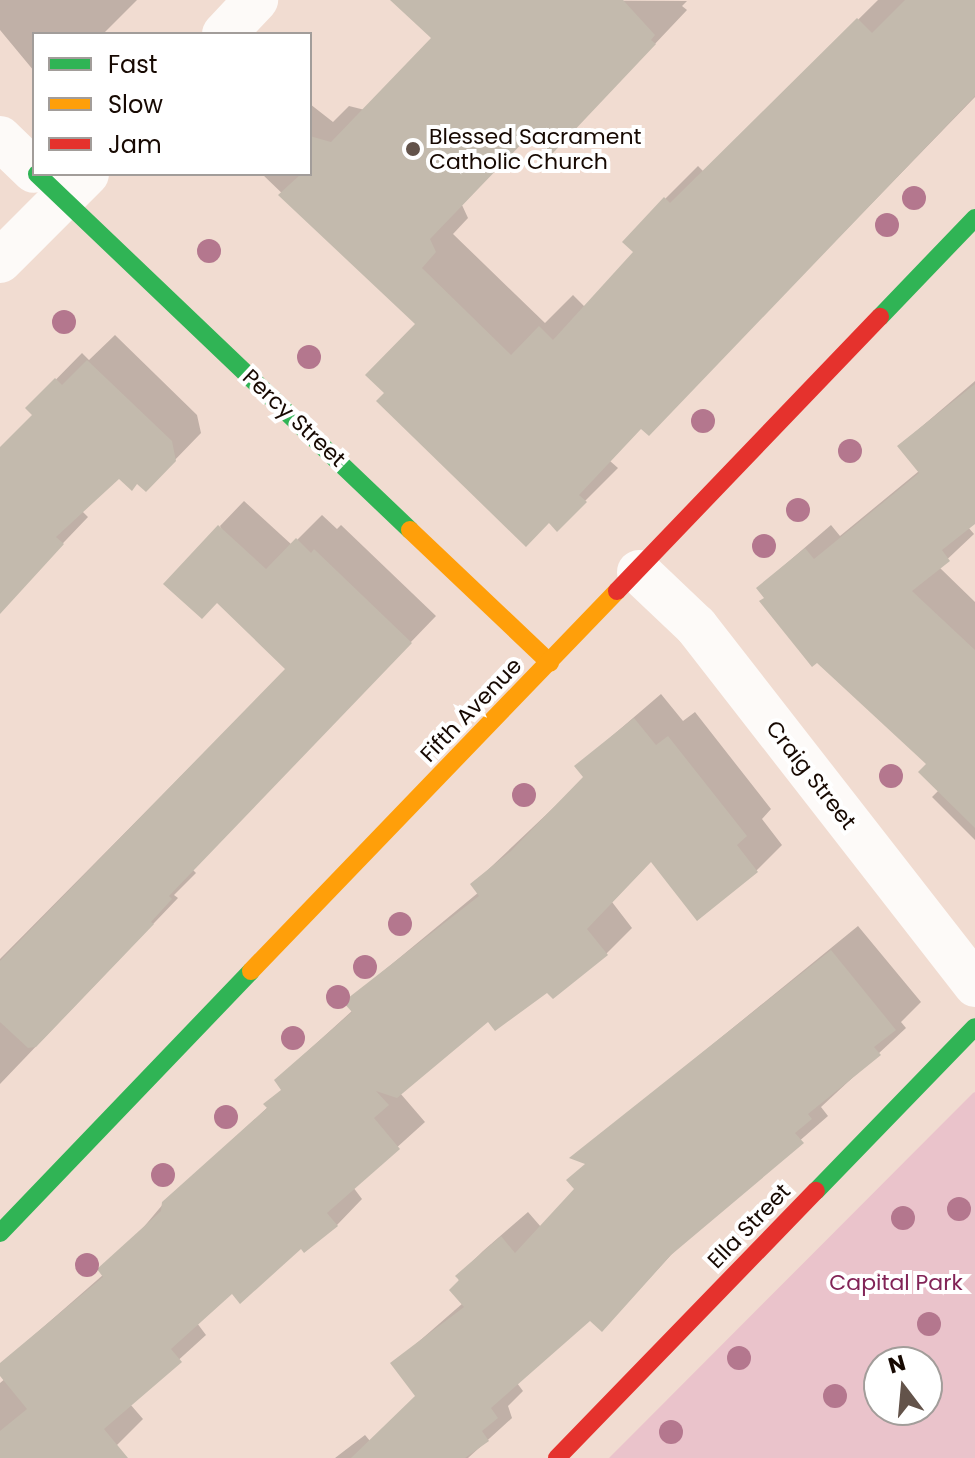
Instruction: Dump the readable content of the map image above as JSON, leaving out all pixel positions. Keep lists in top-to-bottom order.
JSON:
{
  "streets": {
    "street": [
      "Percy Street",
      "Fifth Avenue",
      "Craig Street",
      "Ella Street"
    ]
  },
  "crossings": [
    ["Percy Street", "Fifth Avenue"],
    ["Fifth Avenue", "Craig Street"]
  ],
  "parks": ["Capital Park"],
  "places": ["Blessed Sacrament Catholic Church"],
  "legend": ["Fast", "Slow", "Jam"],
  "north": "top"
}
